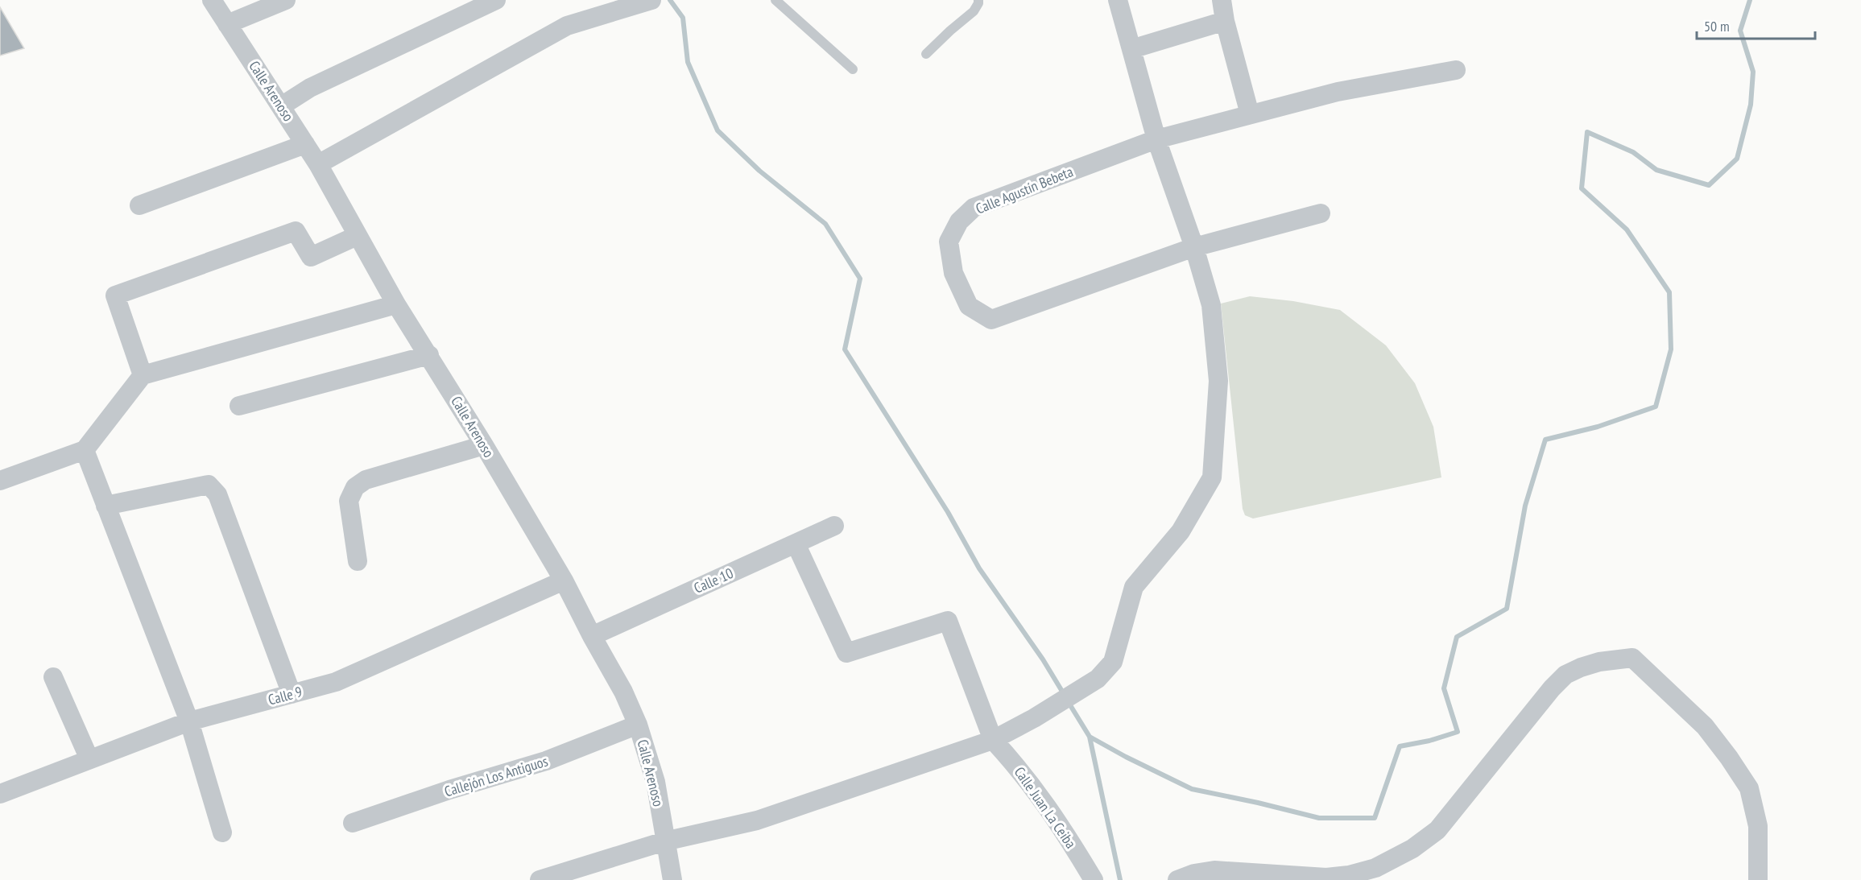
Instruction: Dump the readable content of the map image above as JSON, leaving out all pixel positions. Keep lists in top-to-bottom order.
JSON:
{
  "streets": {
    "street": [
      "Calle Arenoso",
      "Calle Agustín Bebeta",
      "Calle 10",
      "Calle 9",
      "Callejón Los Antiguos",
      "Calle Juan La Ceiba"
    ]
  },
  "crossings": [
    ["Calle Arenoso", "Calle 10"],
    ["Calle Arenoso", "Calle 9"],
    ["Calle Arenoso", "Callejón Los Antiguos"]
  ],
  "scale_bar": "50 m"
}
